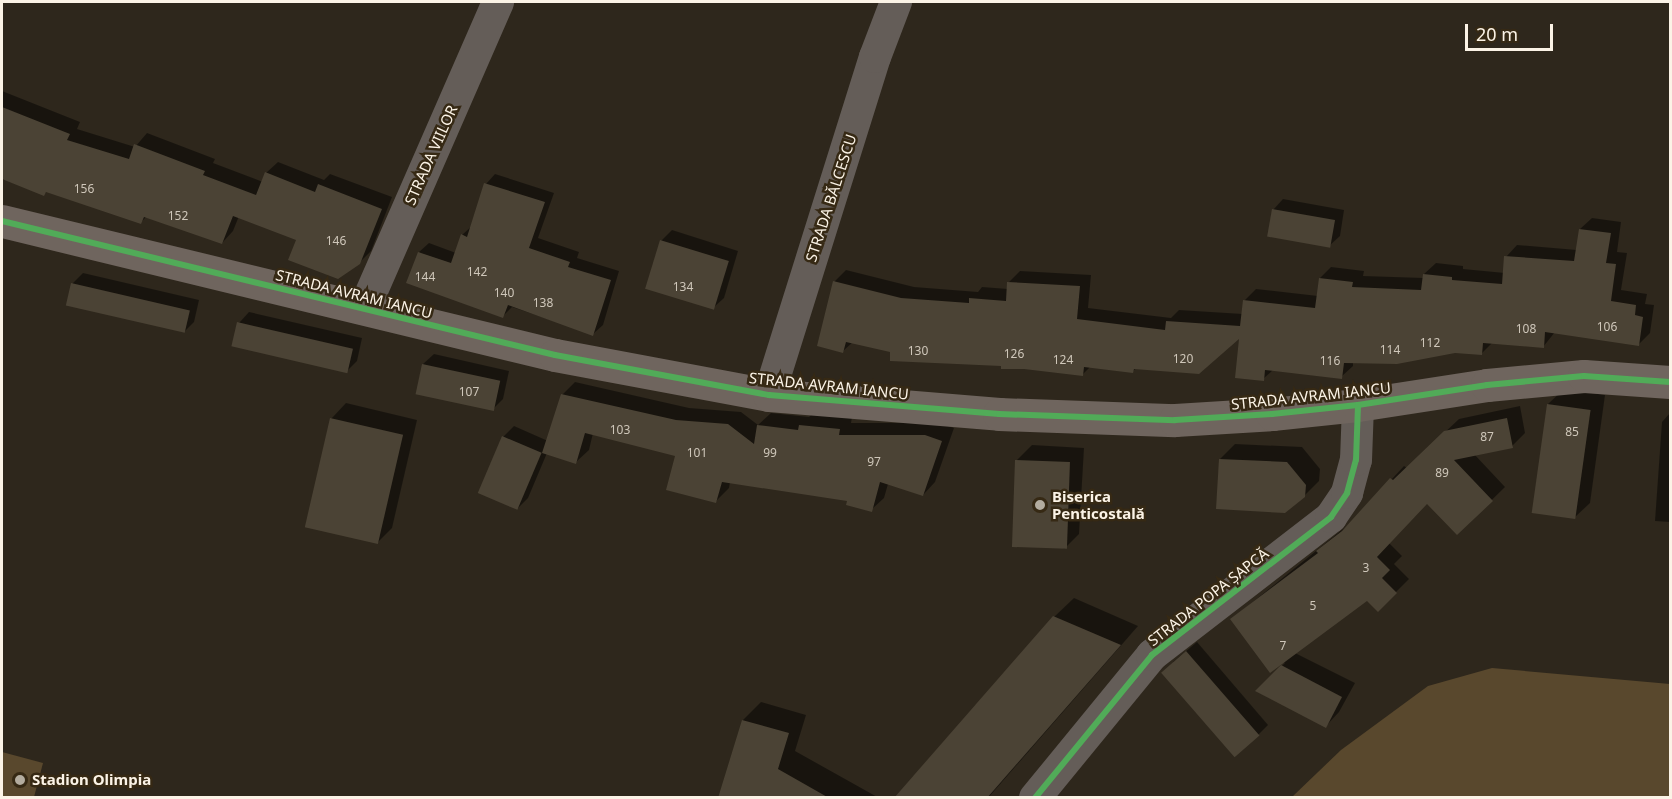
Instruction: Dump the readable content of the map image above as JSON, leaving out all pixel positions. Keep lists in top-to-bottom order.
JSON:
{
  "streets": {
    "main road": ["STRADA AVRAM IANCU"],
    "street": ["STRADA VIILOR", "STRADA BĂLCESCU", "STRADA POPA ȘAPCĂ"]
  },
  "crossings": [
    ["STRADA VIILOR", "STRADA AVRAM IANCU"],
    ["STRADA BĂLCESCU", "STRADA AVRAM IANCU"],
    ["STRADA AVRAM IANCU", "STRADA POPA ȘAPCĂ"]
  ],
  "places": ["Biserica Penticostală", "Stadion Olimpia"],
  "house_numbers": [
    "156",
    "152",
    "146",
    "142",
    "144",
    "134",
    "140",
    "138",
    "106",
    "108",
    "112",
    "114",
    "130",
    "126",
    "120",
    "124",
    "116",
    "107",
    "103",
    "85",
    "87",
    "101",
    "99",
    "97",
    "89",
    "3",
    "5",
    "7"
  ],
  "scale_bar": "20 m"
}
